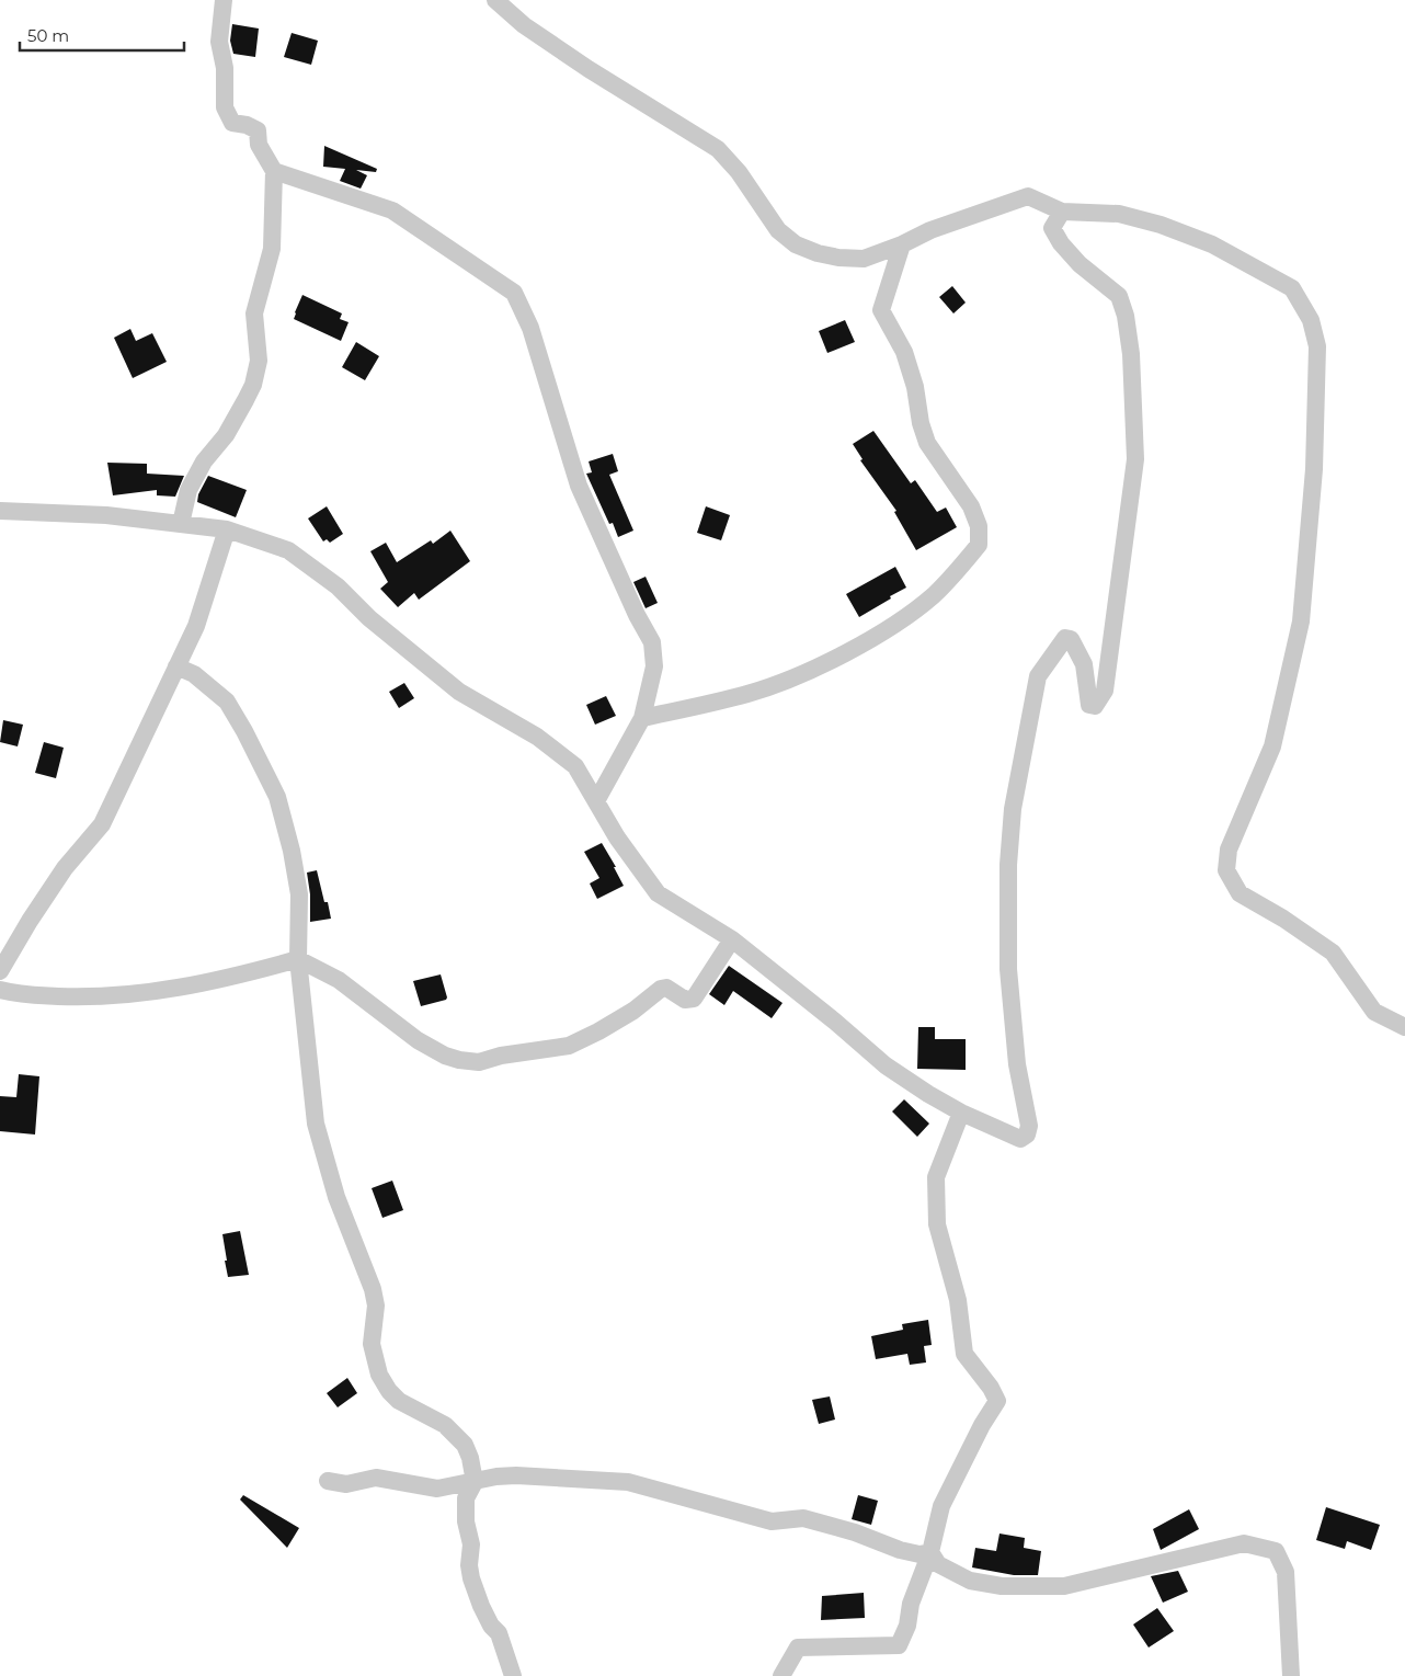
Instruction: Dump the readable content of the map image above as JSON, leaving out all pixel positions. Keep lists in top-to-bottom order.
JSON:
{
  "scale_bar": "50 m"
}
